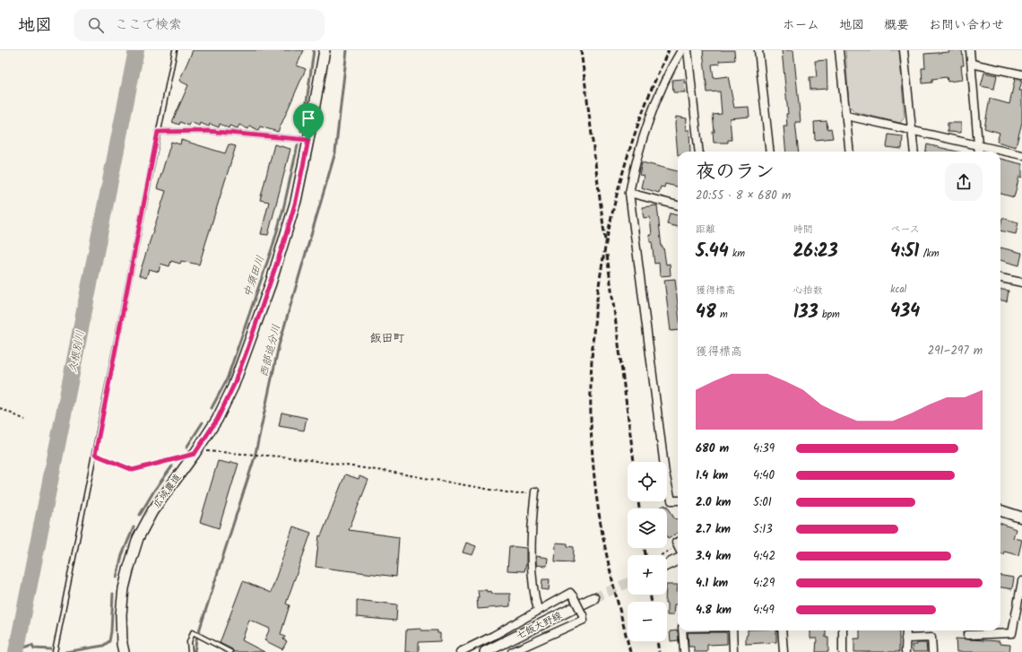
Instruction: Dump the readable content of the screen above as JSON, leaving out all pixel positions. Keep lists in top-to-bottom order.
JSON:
{
  "streets": {
    "street": ["広域農道", "七飯大野線"]
  },
  "districts": ["飯田町"],
  "water": ["中須田川", "西部追分川", "久根別川"],
  "page": {
    "header": "地図",
    "search": "ここで検索",
    "nav": [
      "ホーム",
      "地図",
      "概要",
      "お問い合わせ"
    ],
    "heading": ["夜のラン", "20:55 · 8 × 680 m"],
    "stats": [
      ["距離", "5.44 km"],
      ["時間", "26:23"],
      ["ペース", "4:51 /km"],
      ["獲得標高", "48 m"],
      ["心拍数", "133 bpm"],
      ["kcal", "434"]
    ],
    "chart": ["獲得標高", "291–297 m"],
    "list": [
      {
        "name": "680 m",
        "note": "4:39"
      },
      {
        "name": "1.4 km",
        "note": "4:40"
      },
      {
        "name": "2.0 km",
        "note": "5:01"
      },
      {
        "name": "2.7 km",
        "note": "5:13"
      },
      {
        "name": "3.4 km",
        "note": "4:42"
      },
      {
        "name": "4.1 km",
        "note": "4:29"
      },
      {
        "name": "4.8 km",
        "note": "4:49"
      }
    ],
    "map_buttons": ["+", "−"]
  }
}
